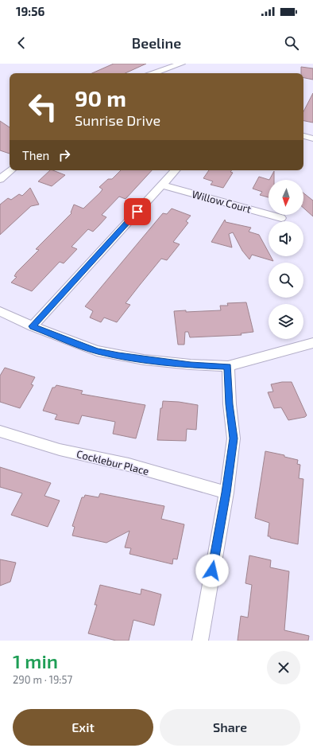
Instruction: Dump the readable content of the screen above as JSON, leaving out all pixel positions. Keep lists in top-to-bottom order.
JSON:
{
  "streets": {
    "street": ["Willow Court", "Cocklebur Place"]
  },
  "north": "bottom",
  "page": {
    "status": "19:56",
    "header": "Beeline",
    "turn": ["90 m", "Sunrise Drive"],
    "then": "Then",
    "heading": ["1 min", "290 m · 19:57"],
    "buttons": ["Exit", "Share"]
  }
}
